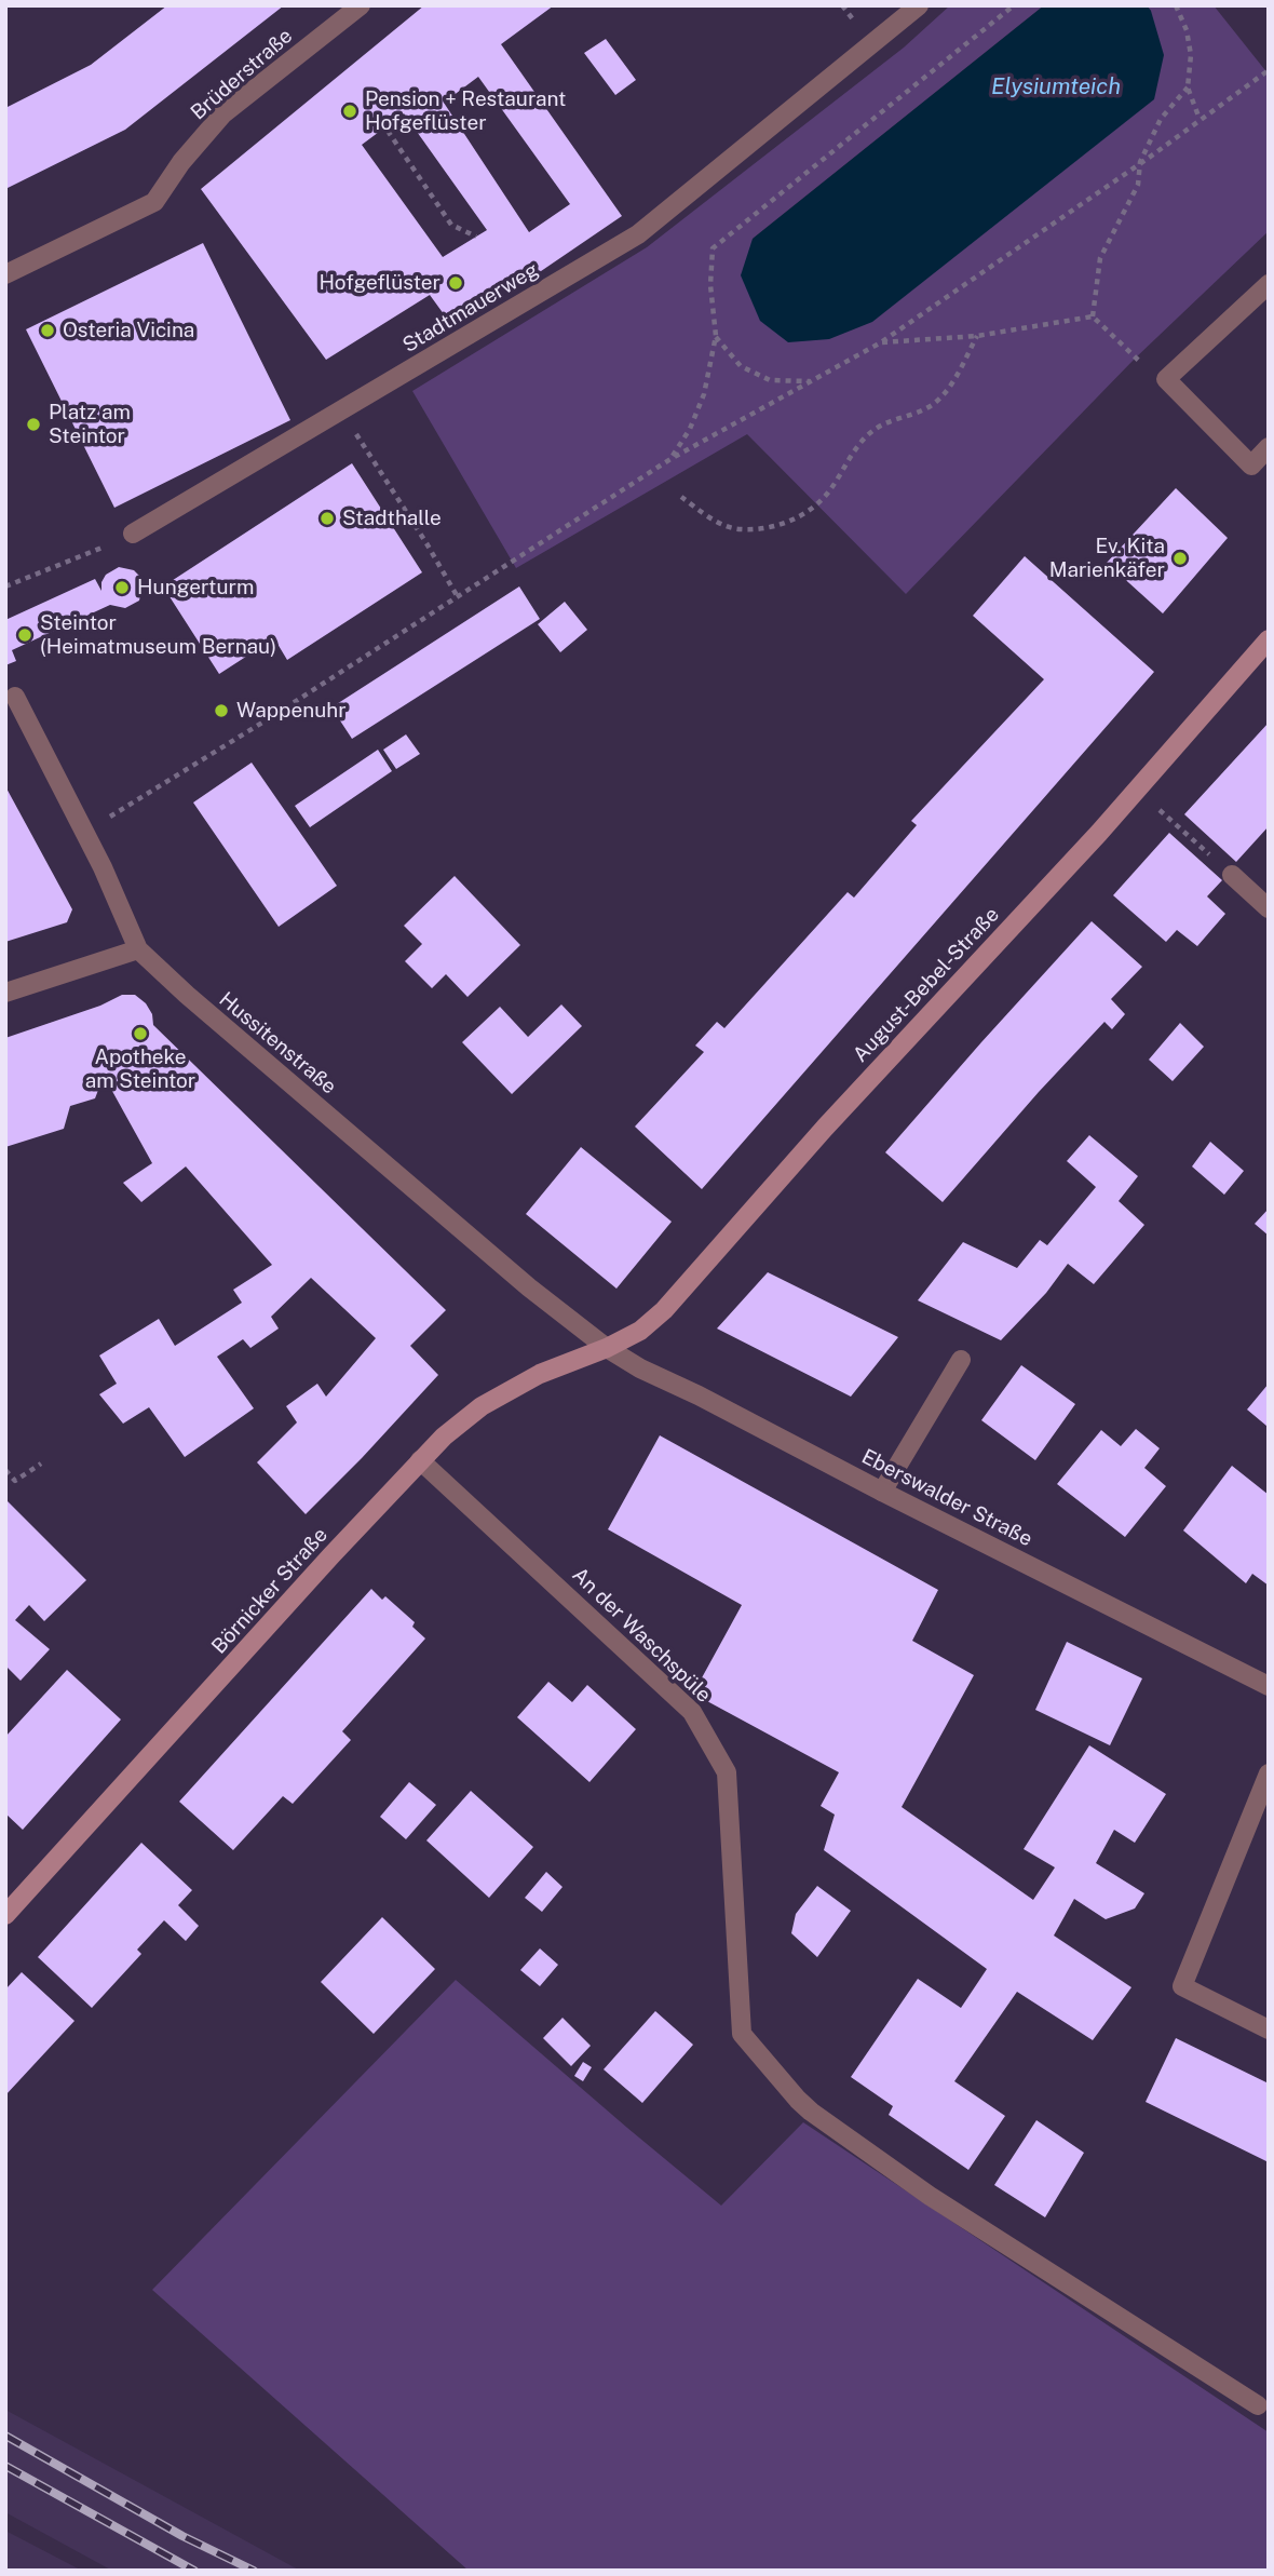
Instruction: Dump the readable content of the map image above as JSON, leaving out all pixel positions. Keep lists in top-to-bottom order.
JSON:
{
  "streets": {
    "main road": ["August-Bebel-Straße", "Börnicker Straße"],
    "street": [
      "Brüderstraße",
      "Stadtmauerweg",
      "Hussitenstraße",
      "Eberswalder Straße",
      "An der Waschspüle"
    ]
  },
  "crossings": [
    ["August-Bebel-Straße", "Hussitenstraße"],
    ["August-Bebel-Straße", "Eberswalder Straße"],
    ["August-Bebel-Straße", "Börnicker Straße"],
    ["Hussitenstraße", "Eberswalder Straße"],
    ["Hussitenstraße", "Börnicker Straße"],
    ["Eberswalder Straße", "Börnicker Straße"],
    ["Börnicker Straße", "An der Waschspüle"]
  ],
  "water": ["Elysiumteich"],
  "places": [
    "Pension + Restaurant Hofgeflüster",
    "Hofgeflüster",
    "Osteria Vicina",
    "Platz am Steintor",
    "Stadthalle",
    "Ev. Kita Marienkäfer",
    "Hungerturm",
    "Steintor (Heimatmuseum Bernau)",
    "Wappenuhr",
    "Apotheke am Steintor"
  ]
}
